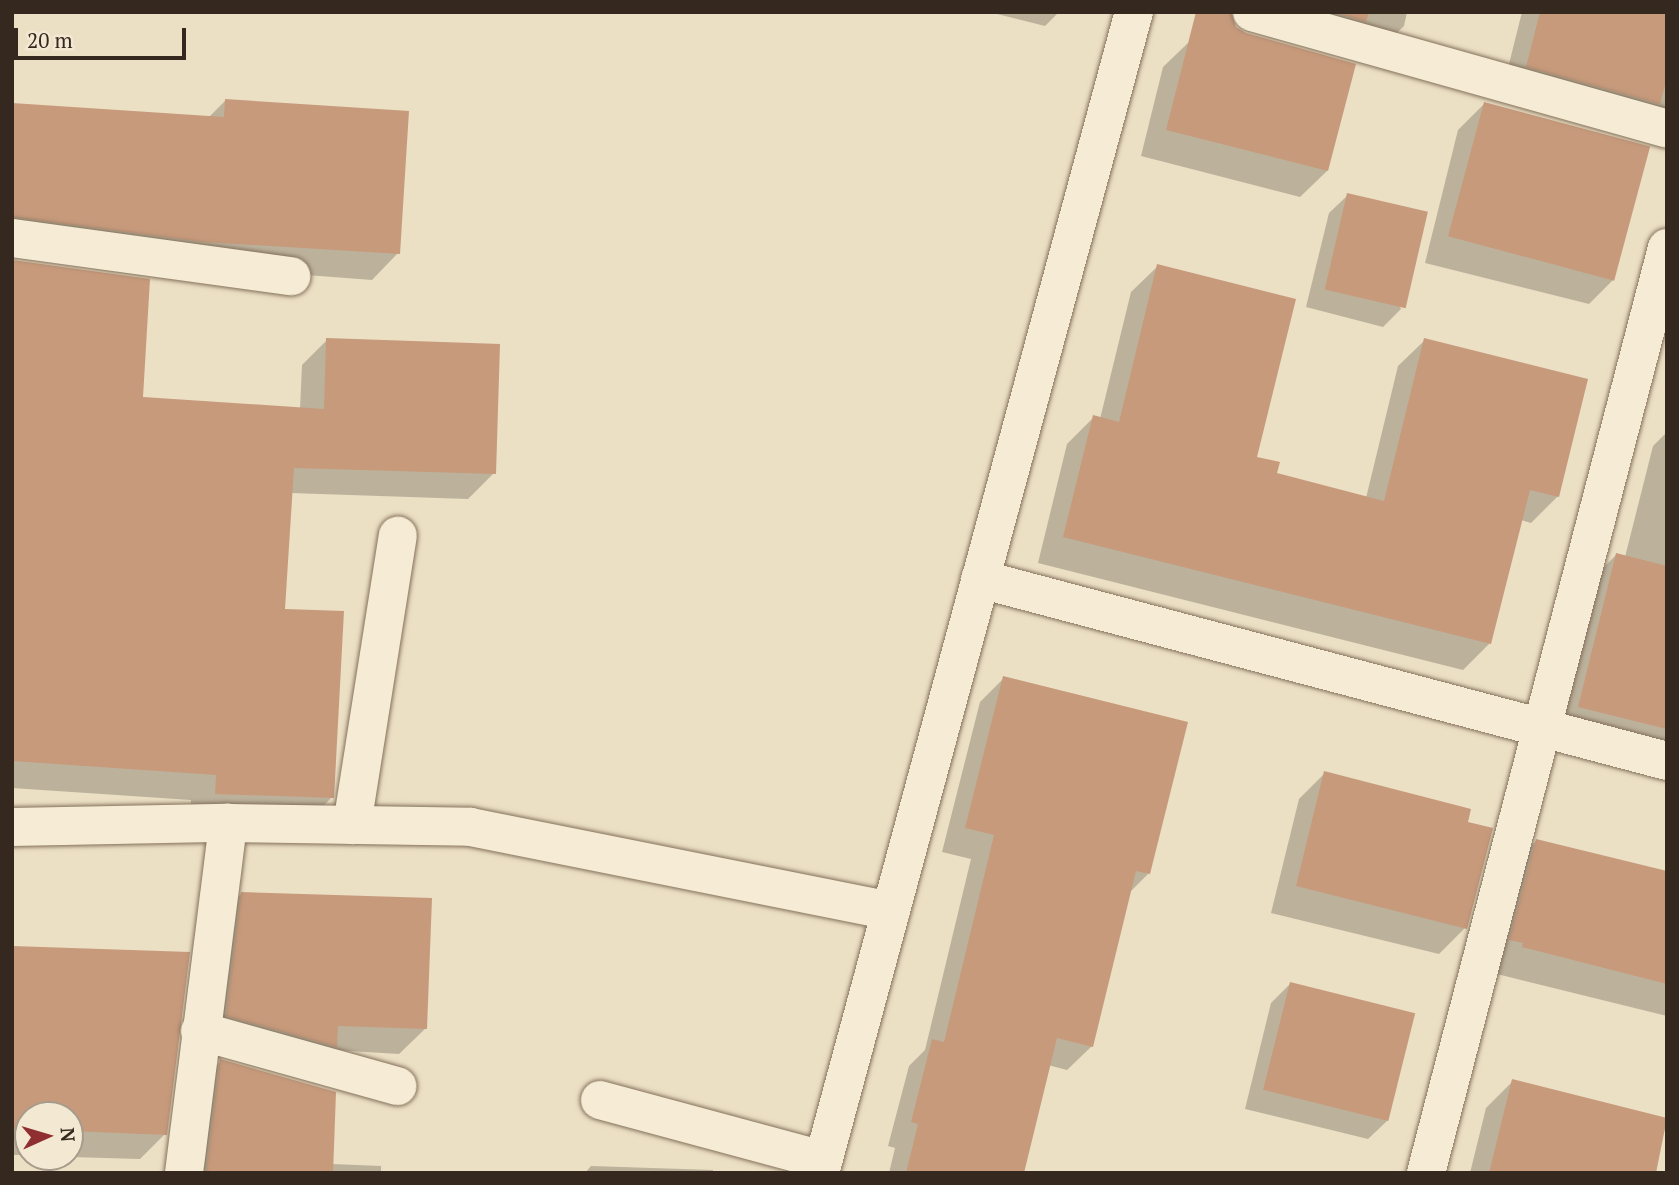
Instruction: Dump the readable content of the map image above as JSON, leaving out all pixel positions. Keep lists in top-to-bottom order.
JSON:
{
  "scale_bar": "20 m",
  "north": "right"
}
